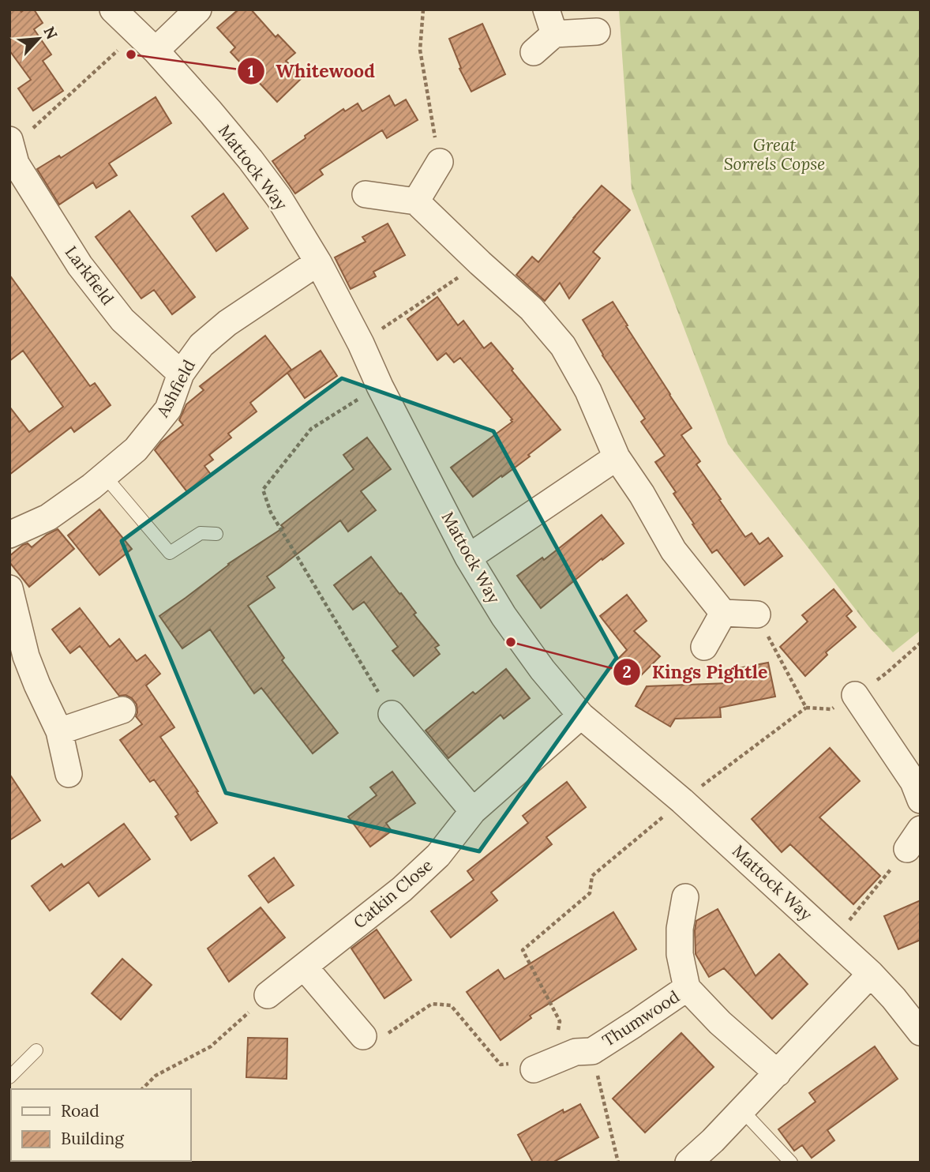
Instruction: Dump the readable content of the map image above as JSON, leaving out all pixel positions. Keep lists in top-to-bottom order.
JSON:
{
  "streets": {
    "street": [
      "Mattock Way",
      "Larkfield",
      "Ashfield",
      "Catkin Close",
      "Thumwood"
    ]
  },
  "crossings": [
    ["Mattock Way", "Ashfield"],
    ["Mattock Way", "Catkin Close"],
    ["Larkfield", "Ashfield"]
  ],
  "parks": ["Great Sorrels Copse"],
  "places": ["Whitewood", "Kings Pightle"],
  "legend": ["Road", "Building"],
  "north": "top right"
}
